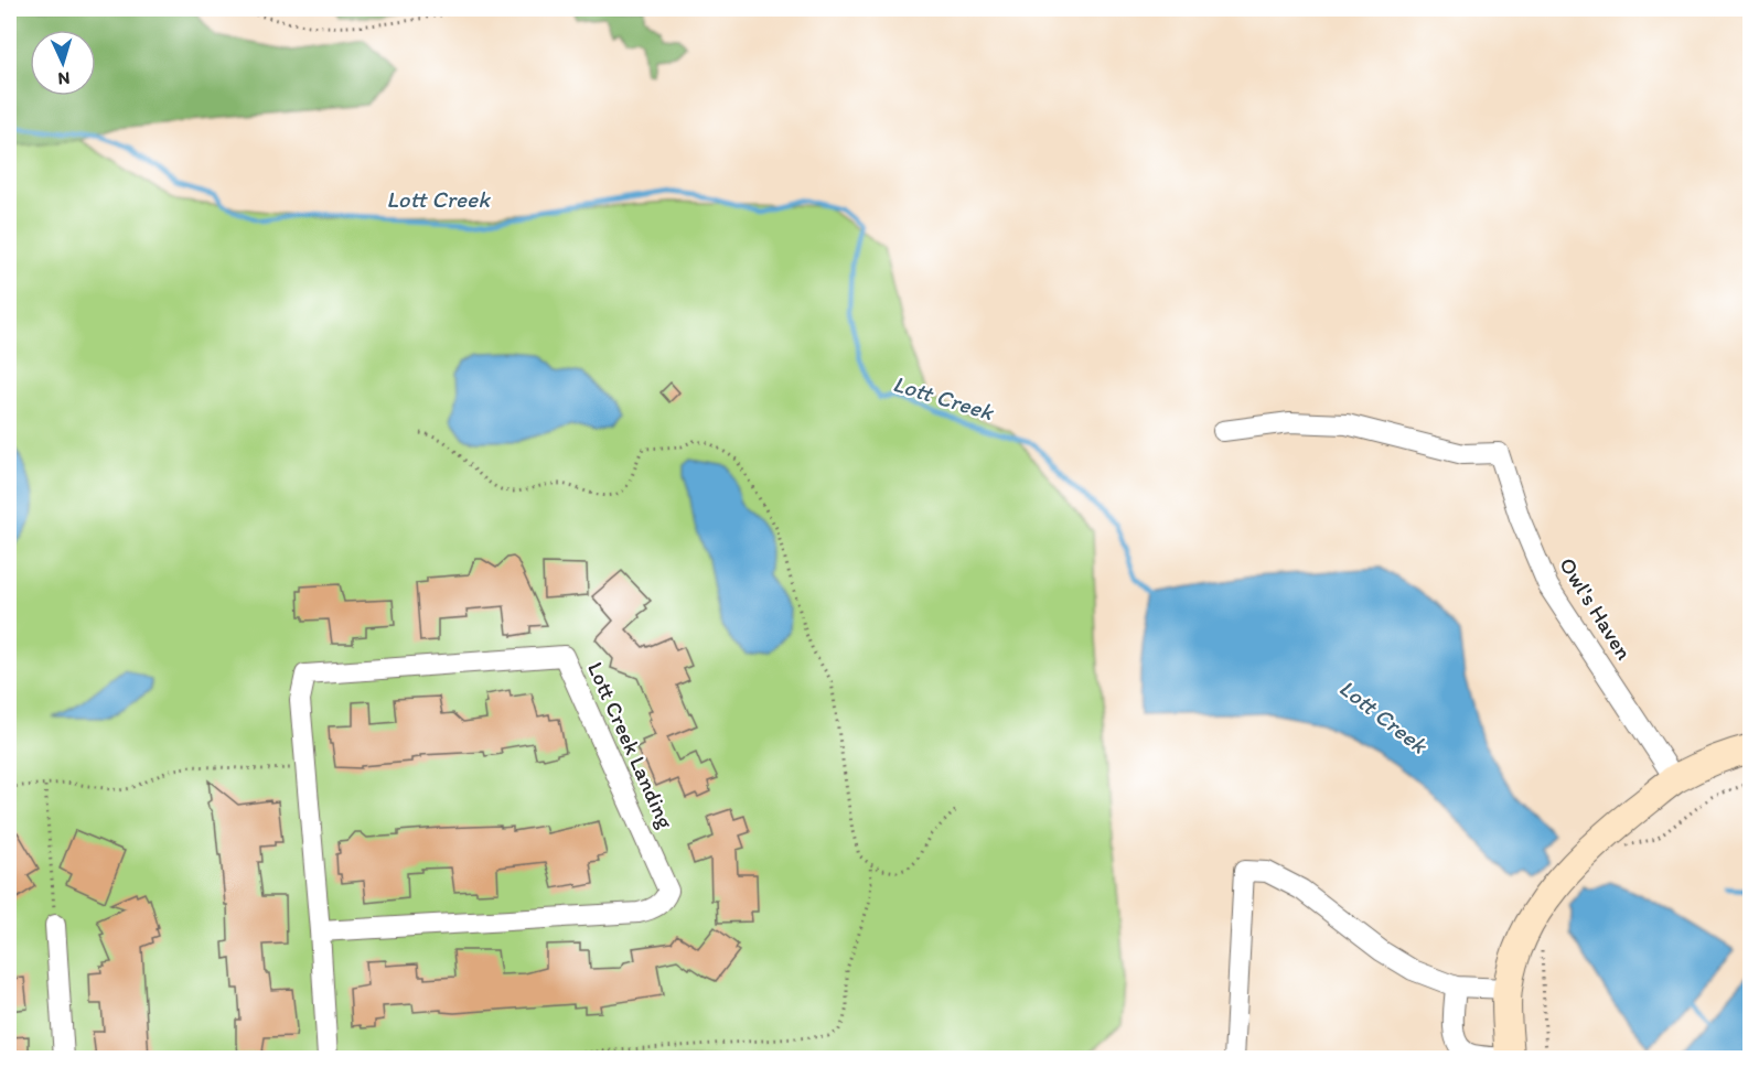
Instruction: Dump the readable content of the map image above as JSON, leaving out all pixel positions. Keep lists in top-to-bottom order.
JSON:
{
  "streets": {
    "street": ["Owl's Haven", "Lott Creek Landing"]
  },
  "water": ["Lott Creek"],
  "north": "bottom"
}
